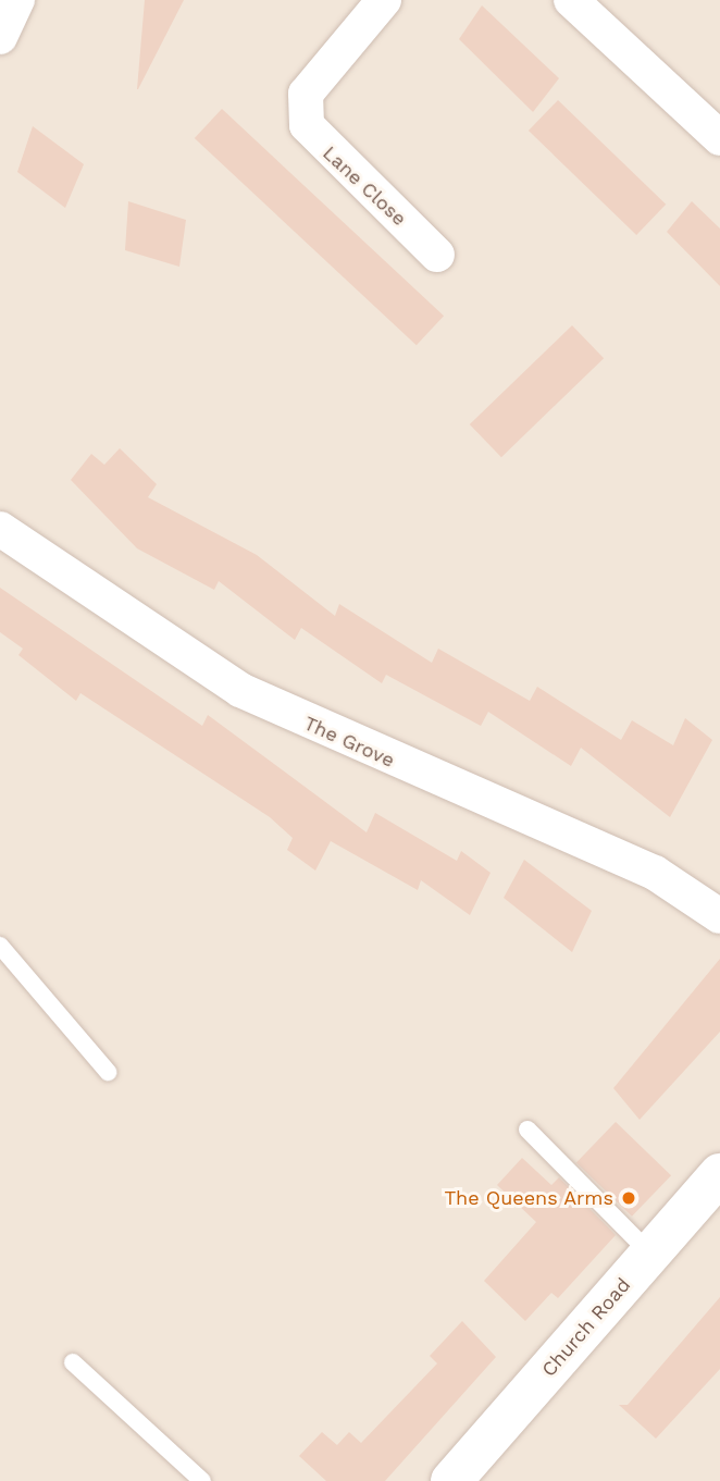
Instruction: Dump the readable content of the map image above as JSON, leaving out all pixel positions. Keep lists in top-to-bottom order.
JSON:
{
  "streets": {
    "main road": ["Church Road"],
    "street": ["Lane Close", "The Grove"]
  },
  "places": ["The Queens Arms"]
}
